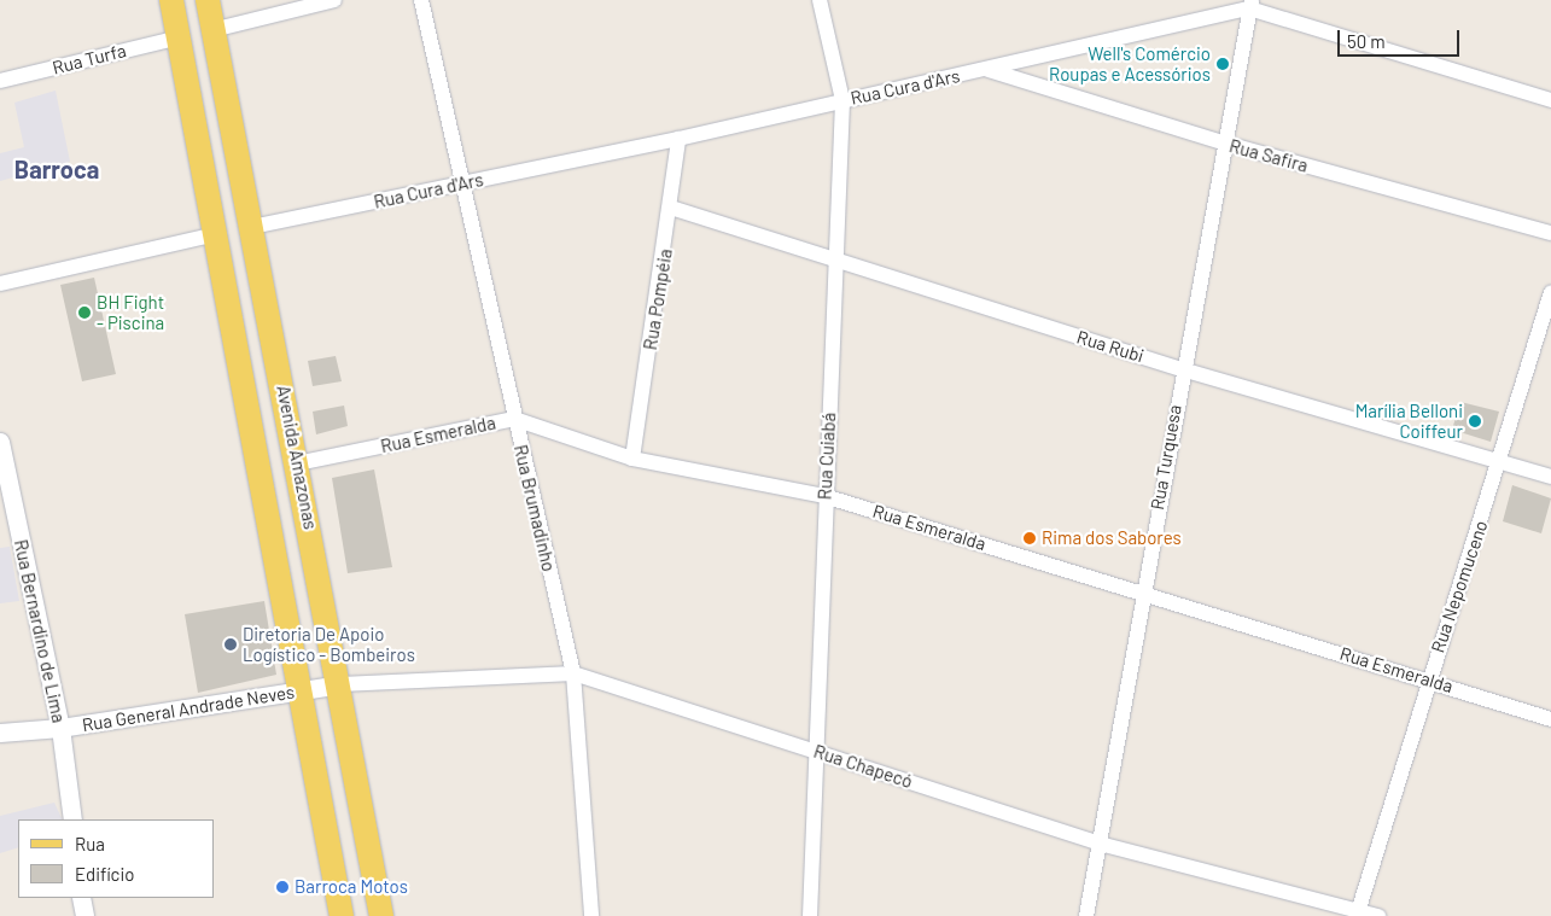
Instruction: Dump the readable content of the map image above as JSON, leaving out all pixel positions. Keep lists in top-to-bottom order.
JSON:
{
  "streets": {
    "main road": ["Avenida Amazonas"],
    "street": [
      "Rua Turfa",
      "Rua Cura d'Ars",
      "Rua Safira",
      "Rua Pompéia",
      "Rua Rubi",
      "Rua Esmeralda",
      "Rua Cuiabá",
      "Rua Turquesa",
      "Rua Brumadinho",
      "Rua Nepomuceno",
      "Rua Bernardino de Lima",
      "Rua General Andrade Neves",
      "Rua Chapecó"
    ]
  },
  "crossings": [
    ["Rua Cura d'Ars", "Rua Safira"],
    ["Rua Cura d'Ars", "Rua Pompéia"],
    ["Rua Cura d'Ars", "Rua Cuiabá"],
    ["Rua Cura d'Ars", "Avenida Amazonas"],
    ["Rua Cura d'Ars", "Rua Turquesa"],
    ["Rua Cura d'Ars", "Rua Brumadinho"],
    ["Rua Safira", "Rua Turquesa"],
    ["Rua Pompéia", "Rua Rubi"],
    ["Rua Pompéia", "Rua Esmeralda"],
    ["Rua Rubi", "Rua Cuiabá"],
    ["Rua Rubi", "Rua Turquesa"],
    ["Rua Rubi", "Rua Nepomuceno"],
    ["Rua Esmeralda", "Rua Cuiabá"],
    ["Rua Esmeralda", "Avenida Amazonas"],
    ["Rua Esmeralda", "Rua Turquesa"],
    ["Rua Esmeralda", "Rua Brumadinho"],
    ["Rua Esmeralda", "Rua Nepomuceno"],
    ["Rua Cuiabá", "Rua Chapecó"],
    ["Avenida Amazonas", "Rua General Andrade Neves"],
    ["Avenida Amazonas", "Rua Chapecó"],
    ["Rua Turquesa", "Rua Chapecó"],
    ["Rua Brumadinho", "Rua Chapecó"],
    ["Rua Nepomuceno", "Rua Chapecó"],
    ["Rua Bernardino de Lima", "Rua General Andrade Neves"],
    ["Rua General Andrade Neves", "Rua Chapecó"]
  ],
  "districts": ["Barroca"],
  "places": [
    "Well's Comércio Roupas e Acessórios",
    "BH Fight - Piscina",
    "Marília Belloni Coiffeur",
    "Rima dos Sabores",
    "Diretoria De Apoio Logístico - Bombeiros",
    "Barroca Motos"
  ],
  "legend": ["Rua", "Edifício"],
  "scale_bar": "50 m"
}
